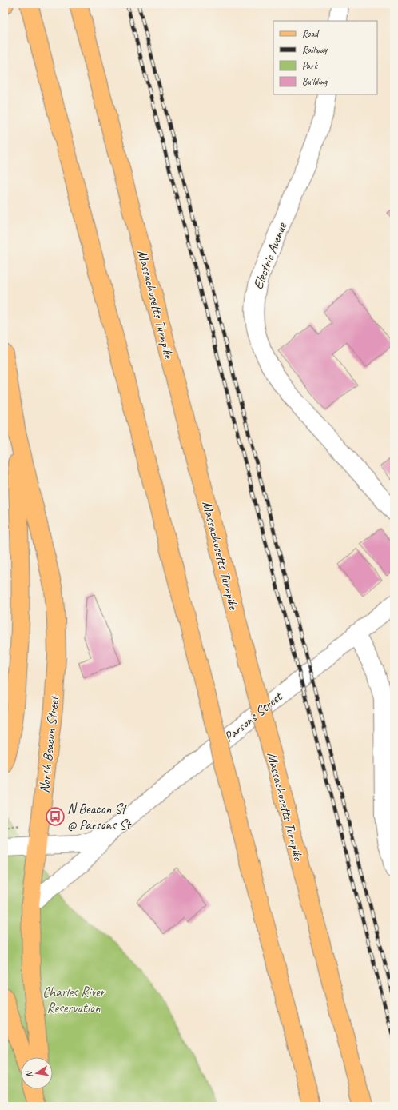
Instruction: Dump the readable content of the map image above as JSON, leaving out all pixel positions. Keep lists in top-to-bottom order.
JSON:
{
  "streets": {
    "main road": ["Massachusetts Turnpike", "North Beacon Street"],
    "street": ["Electric Avenue", "Parsons Street"]
  },
  "crossings": [
    ["Parsons Street", "North Beacon Street"]
  ],
  "parks": ["Charles River Reservation"],
  "places": {
    "bus stop": ["N Beacon St @ Parsons St"]
  },
  "legend": [
    "Road",
    "Railway",
    "Park",
    "Building"
  ],
  "north": "left"
}
